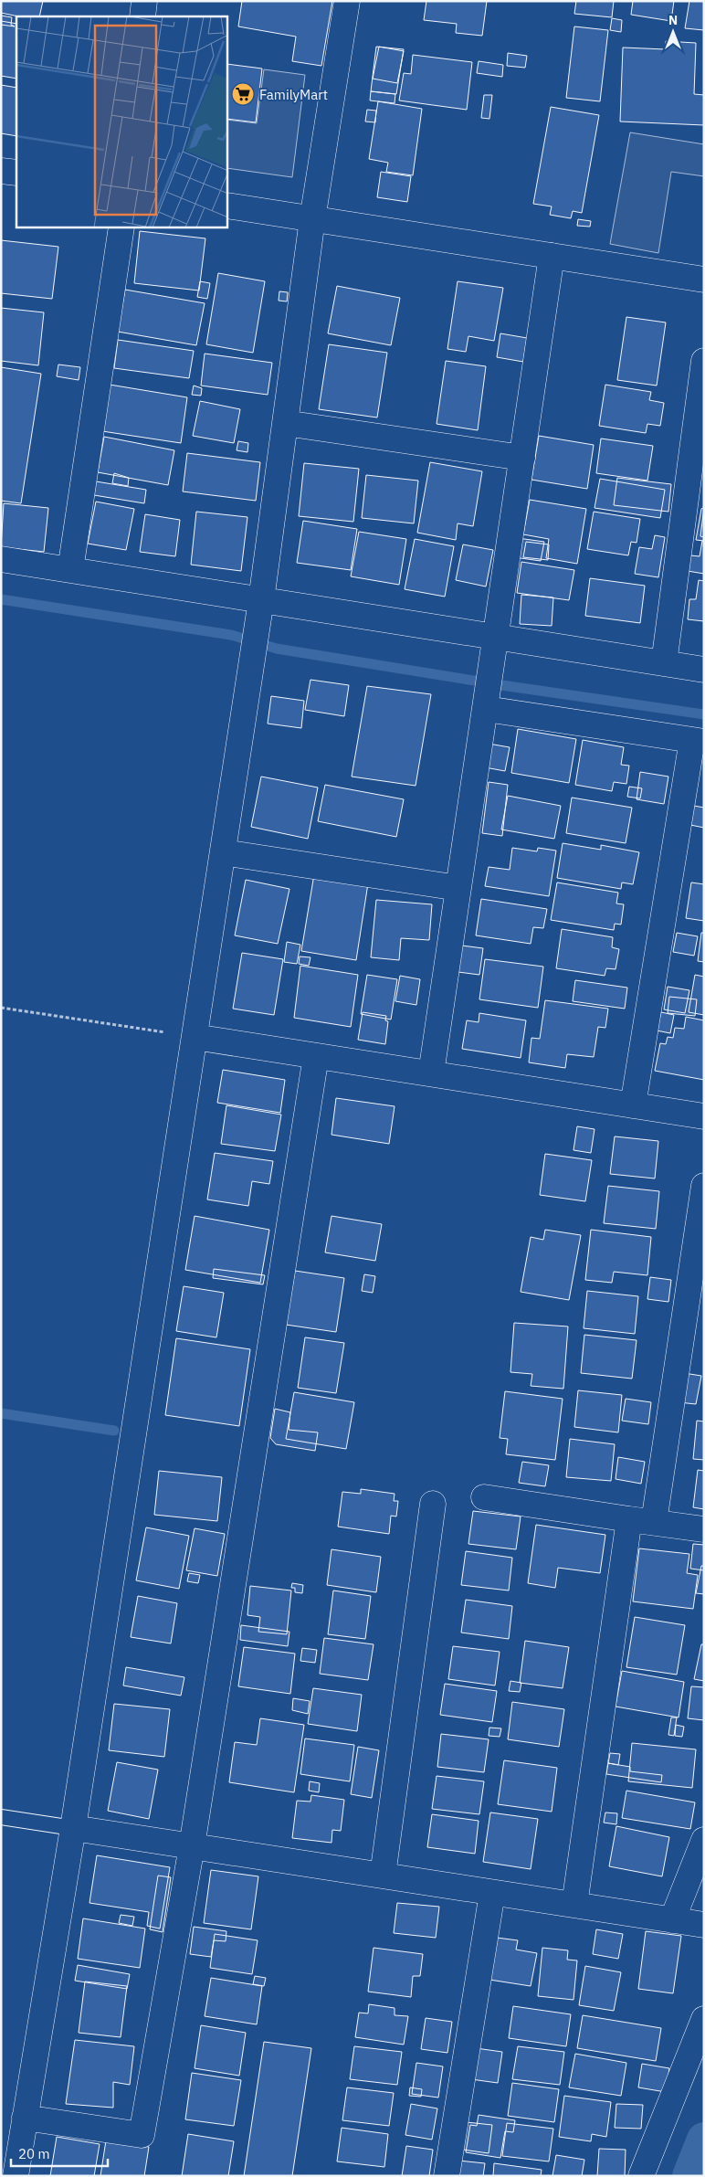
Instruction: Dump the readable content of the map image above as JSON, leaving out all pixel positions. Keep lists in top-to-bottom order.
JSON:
{
  "places": {
    "supermarket": ["FamilyMart"]
  },
  "scale_bar": "20 m",
  "north": "top"
}
